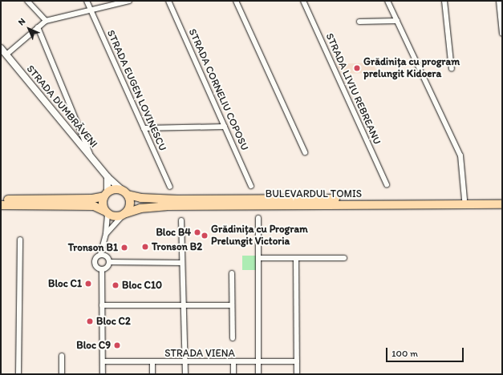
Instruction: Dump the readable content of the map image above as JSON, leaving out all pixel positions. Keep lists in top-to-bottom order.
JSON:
{
  "streets": {
    "main road": ["BULEVARDUL TOMIS"],
    "street": [
      "STRADA LIVIU REBREANU",
      "STRADA CORNELIU COPOSU",
      "STRADA EUGEN LOVINESCU",
      "STRADA DUMBRĂVENI",
      "STRADA VIENA"
    ]
  },
  "crossings": [
    ["STRADA DUMBRĂVENI", "BULEVARDUL TOMIS"]
  ],
  "places": [
    "Grădinița cu program prelungit Kidoera",
    "Bloc B4",
    "Grădinița cu Program Prelungit Victoria",
    "Tronson B2",
    "Tronson B1",
    "Bloc C1",
    "Bloc C10",
    "Bloc C2",
    "Bloc C9"
  ],
  "scale_bar": "100 m",
  "north": "top left"
}
